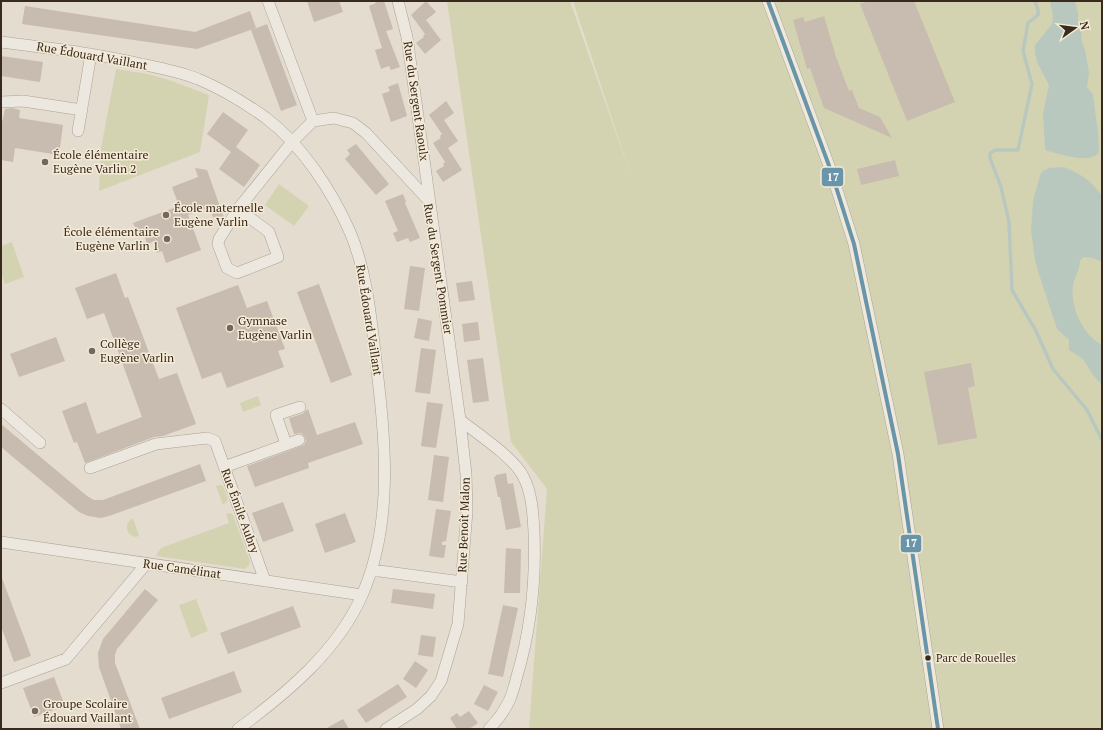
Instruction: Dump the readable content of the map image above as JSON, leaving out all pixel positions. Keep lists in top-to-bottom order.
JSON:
{
  "streets": {
    "street": [
      "Rue Édouard Vaillant",
      "Rue du Sergent Raoulx",
      "Rue du Sergent Pommier",
      "Rue Émile Aubry",
      "Rue Benoît Malon",
      "Rue Camélinat"
    ]
  },
  "crossings": [
    ["Rue Édouard Vaillant", "Rue Benoît Malon"],
    ["Rue Édouard Vaillant", "Rue Camélinat"],
    ["Rue du Sergent Raoulx", "Rue du Sergent Pommier"],
    ["Rue du Sergent Pommier", "Rue Benoît Malon"],
    ["Rue Émile Aubry", "Rue Camélinat"]
  ],
  "places": [
    "École élémentaire Eugène Varlin 2",
    "École maternelle Eugène Varlin",
    "École élémentaire Eugène Varlin 1",
    "Gymnase Eugène Varlin",
    "Collège Eugène Varlin",
    "Parc de Rouelles",
    "Groupe Scolaire Édouard Vaillant"
  ],
  "lines": ["transit line 17"],
  "north": "right"
}
